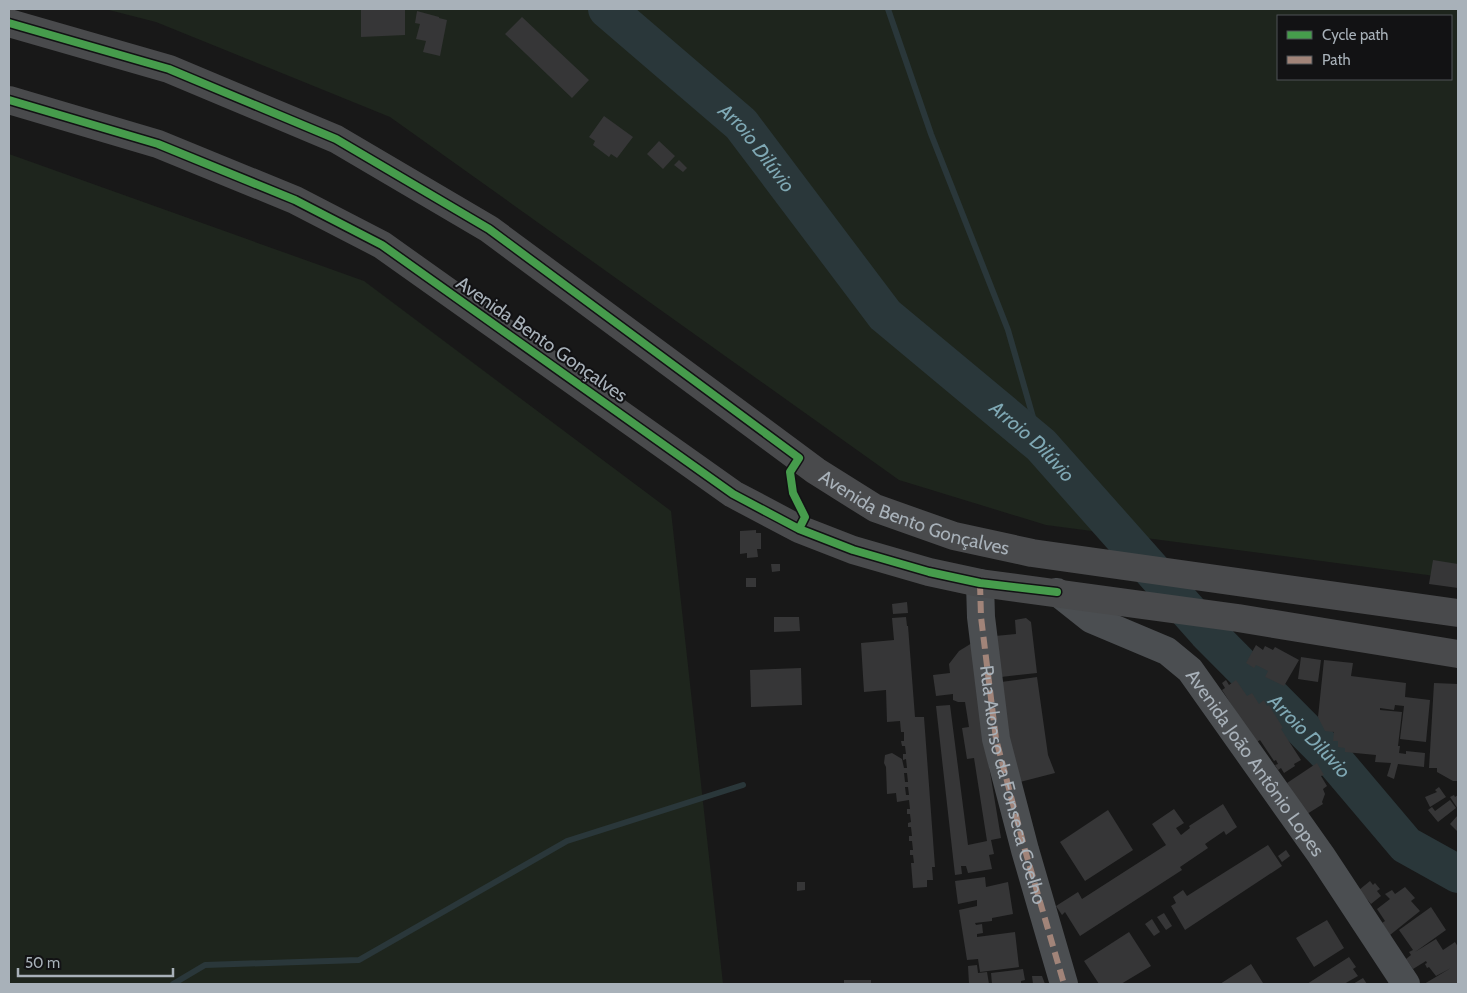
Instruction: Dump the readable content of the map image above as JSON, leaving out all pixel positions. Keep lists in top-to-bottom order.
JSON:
{
  "streets": {
    "main road": ["Avenida Bento Gonçalves"],
    "street": ["Avenida João Antônio Lopes", "Rua Alonso da Fonseca Coelho"]
  },
  "crossings": [
    ["Avenida Bento Gonçalves", "Avenida João Antônio Lopes"],
    ["Avenida Bento Gonçalves", "Rua Alonso da Fonseca Coelho"]
  ],
  "water": ["Arroio Dilúvio"],
  "legend": ["Cycle path", "Path"],
  "scale_bar": "50 m"
}
